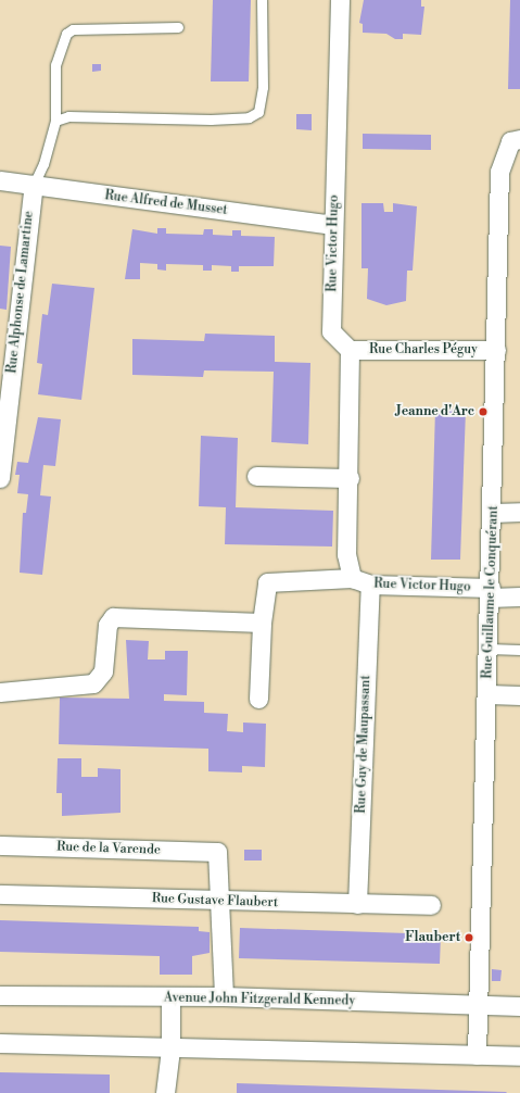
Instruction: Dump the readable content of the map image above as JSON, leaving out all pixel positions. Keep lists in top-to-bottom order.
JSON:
{
  "streets": {
    "street": [
      "Rue Alfred de Musset",
      "Rue Victor Hugo",
      "Rue Alphonse de Lamartine",
      "Rue Charles Péguy",
      "Rue Guillaume le Conquérant",
      "Rue Guy de Maupassant",
      "Rue de la Varende",
      "Rue Gustave Flaubert",
      "Avenue John Fitzgerald Kennedy"
    ]
  },
  "crossings": [
    ["Rue Alfred de Musset", "Rue Victor Hugo"],
    ["Rue Alfred de Musset", "Rue Alphonse de Lamartine"],
    ["Rue Victor Hugo", "Rue Charles Péguy"],
    ["Rue Victor Hugo", "Rue Guillaume le Conquérant"],
    ["Rue Victor Hugo", "Rue Guy de Maupassant"],
    ["Rue Charles Péguy", "Rue Guillaume le Conquérant"],
    ["Rue Guillaume le Conquérant", "Avenue John Fitzgerald Kennedy"],
    ["Rue Guy de Maupassant", "Rue Gustave Flaubert"],
    ["Rue de la Varende", "Rue Gustave Flaubert"]
  ],
  "places": ["Jeanne d'Arc", "Flaubert"]
}
